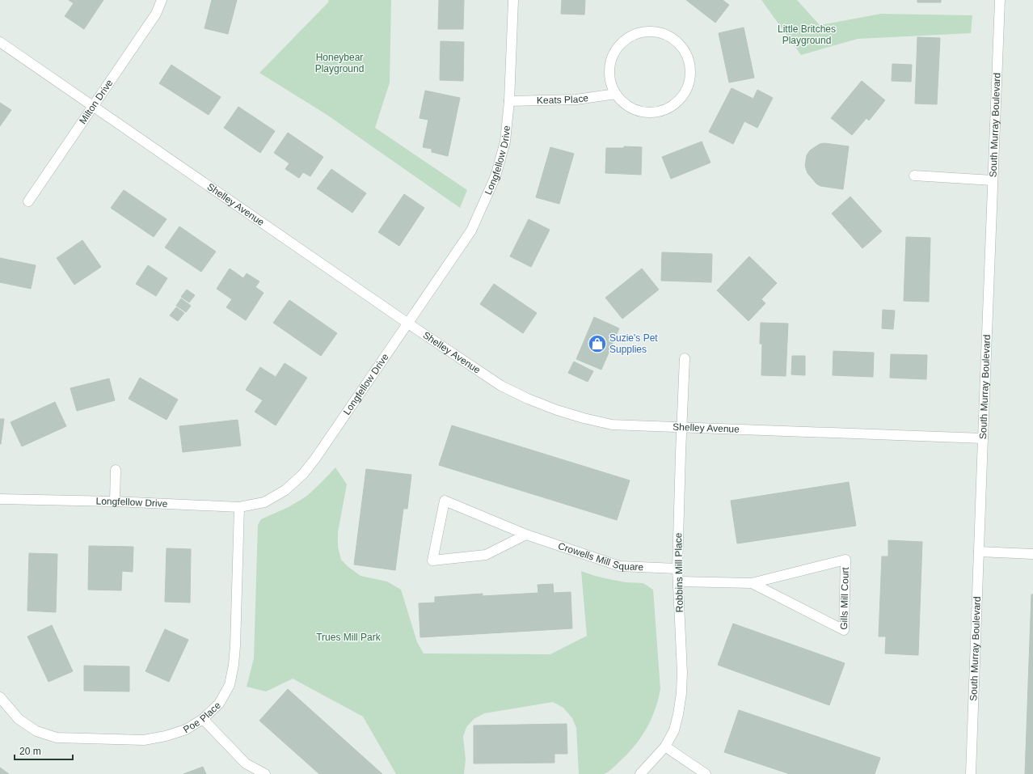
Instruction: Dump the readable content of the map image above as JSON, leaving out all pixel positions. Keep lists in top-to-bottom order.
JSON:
{
  "streets": {
    "street": [
      "Keats Place",
      "Milton Drive",
      "South Murray Boulevard",
      "Longfellow Drive",
      "Shelley Avenue",
      "Crowells Mill Square",
      "Robbins Mill Place",
      "Gills Mill Court",
      "Poe Place"
    ]
  },
  "crossings": [
    ["Keats Place", "Longfellow Drive"],
    ["Milton Drive", "Shelley Avenue"],
    ["South Murray Boulevard", "Shelley Avenue"],
    ["Longfellow Drive", "Shelley Avenue"],
    ["Longfellow Drive", "Poe Place"],
    ["Shelley Avenue", "Robbins Mill Place"],
    ["Crowells Mill Square", "Robbins Mill Place"],
    ["Robbins Mill Place", "Gills Mill Court"]
  ],
  "parks": ["Little Britches Playground", "Honeybear Playground", "Trues Mill Park"],
  "places": {
    "shop": ["Suzie's Pet Supplies"]
  },
  "scale_bar": "20 m"
}
